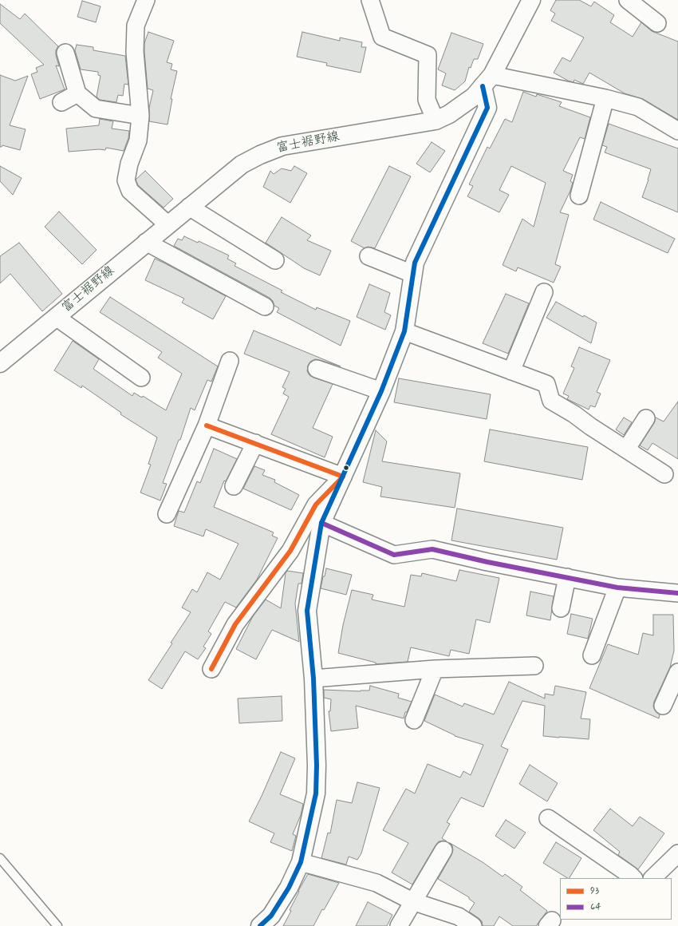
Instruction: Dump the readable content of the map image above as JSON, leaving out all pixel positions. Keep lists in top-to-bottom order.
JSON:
{
  "streets": {
    "street": ["富士裾野線"]
  },
  "lines": ["transit line 93", "transit line 64"],
  "legend": ["93", "64"]
}
